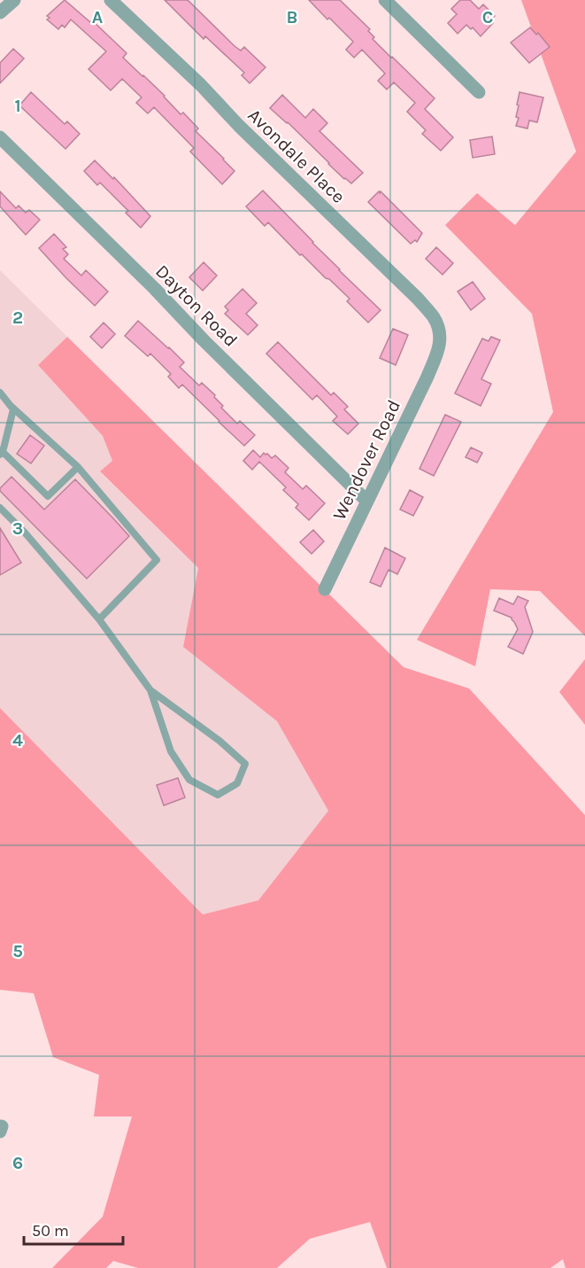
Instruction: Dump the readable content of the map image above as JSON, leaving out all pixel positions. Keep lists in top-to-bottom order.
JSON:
{
  "streets": {
    "street": ["Avondale Place", "Dayton Road", "Wendover Road"]
  },
  "crossings": [
    ["Avondale Place", "Wendover Road"],
    ["Dayton Road", "Wendover Road"]
  ],
  "scale_bar": "50 m",
  "grid": {
    "columns": ["A", "B", "C"],
    "rows": [
      "1",
      "2",
      "3",
      "4",
      "5",
      "6"
    ]
  }
}
